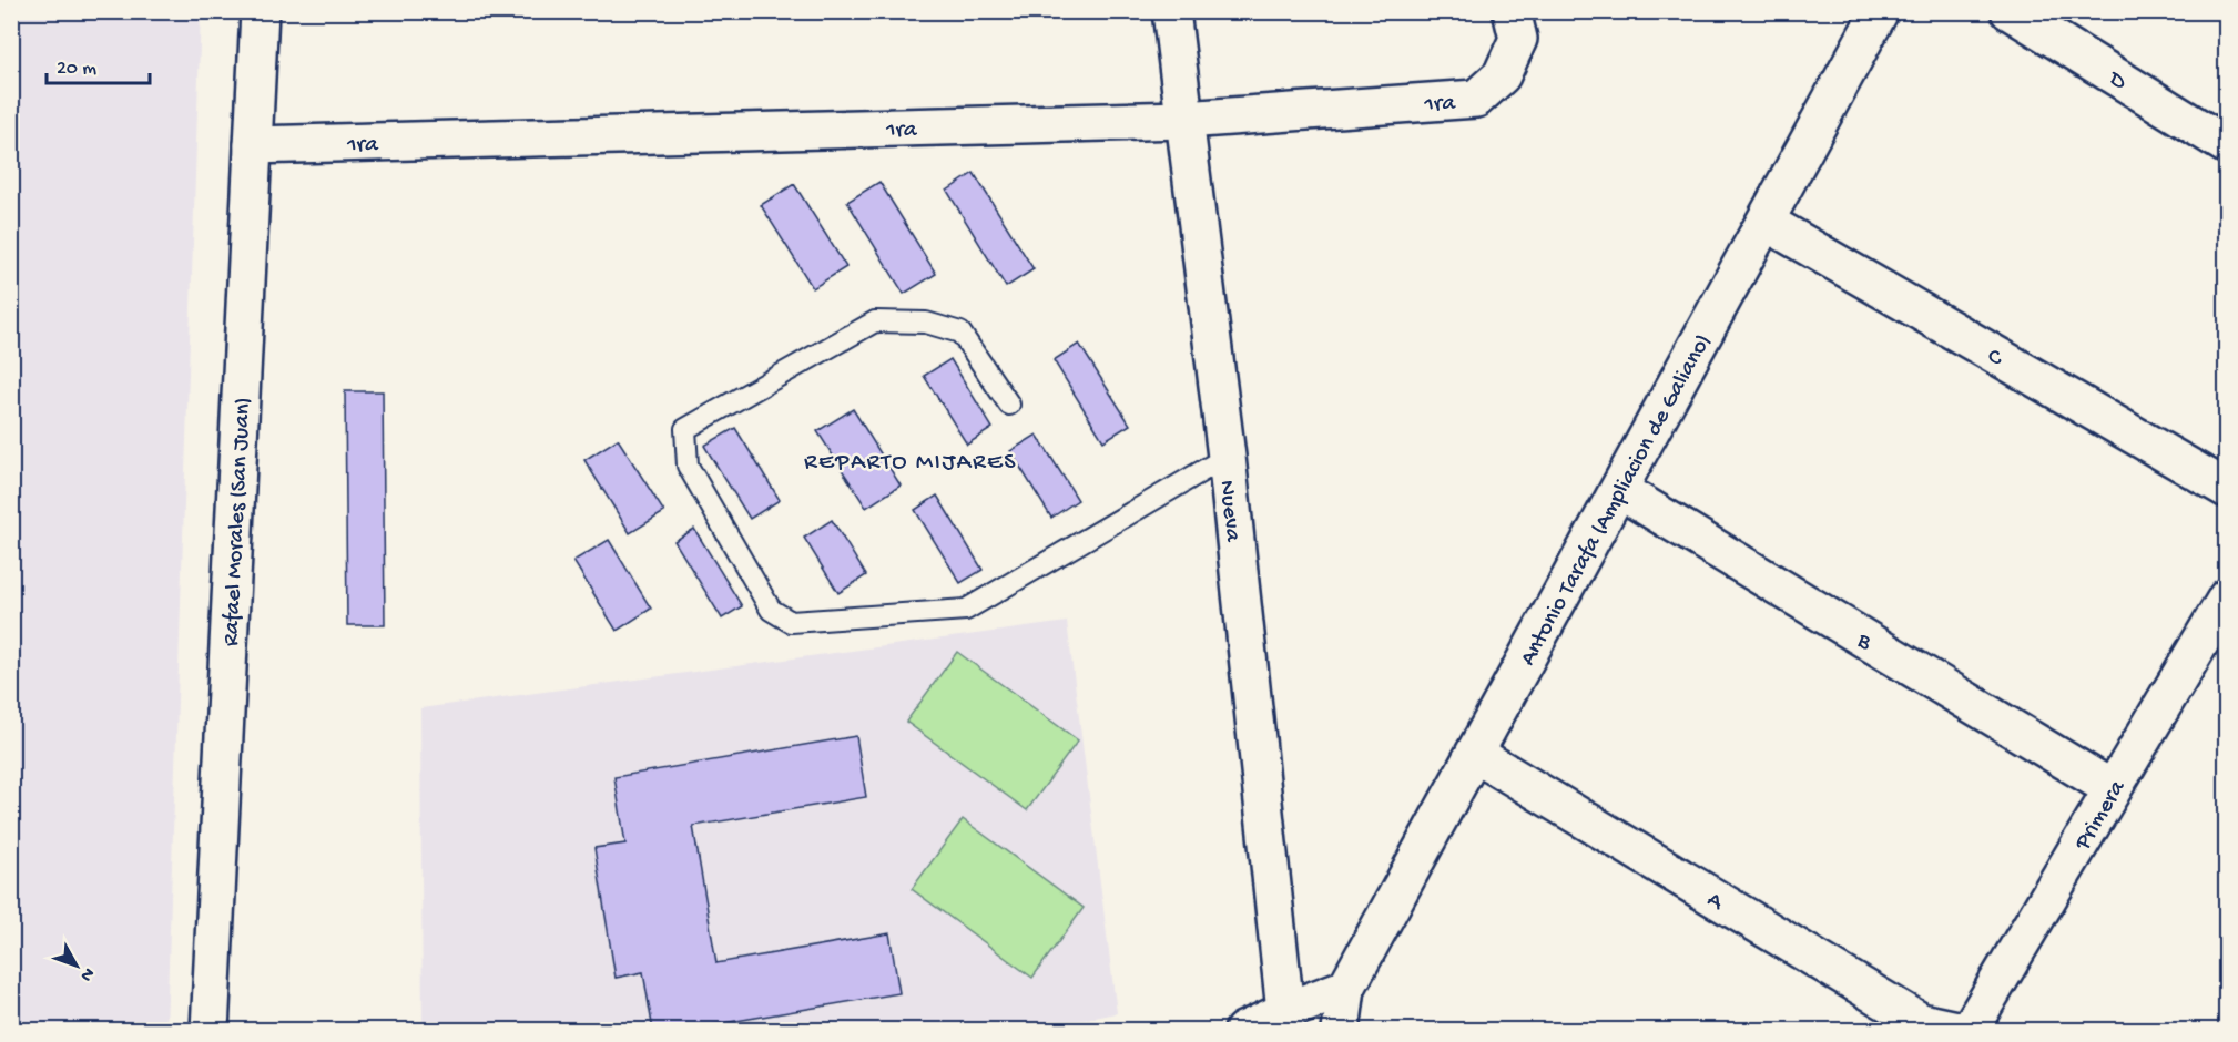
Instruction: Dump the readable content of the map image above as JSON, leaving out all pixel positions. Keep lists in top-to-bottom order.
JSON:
{
  "streets": {
    "street": [
      "D",
      "1ra",
      "C",
      "Antonio Tarafa (Ampliacion de Galiano)",
      "Nueva",
      "Rafael Morales (San Juan)",
      "B",
      "Primera",
      "A"
    ]
  },
  "crossings": [
    ["1ra", "Nueva"],
    ["1ra", "Rafael Morales (San Juan)"],
    ["C", "Antonio Tarafa (Ampliacion de Galiano)"],
    ["Antonio Tarafa (Ampliacion de Galiano)", "B"],
    ["Antonio Tarafa (Ampliacion de Galiano)", "A"],
    ["B", "Primera"]
  ],
  "districts": ["REPARTO MIJARES"],
  "scale_bar": "20 m",
  "north": "bottom right"
}
